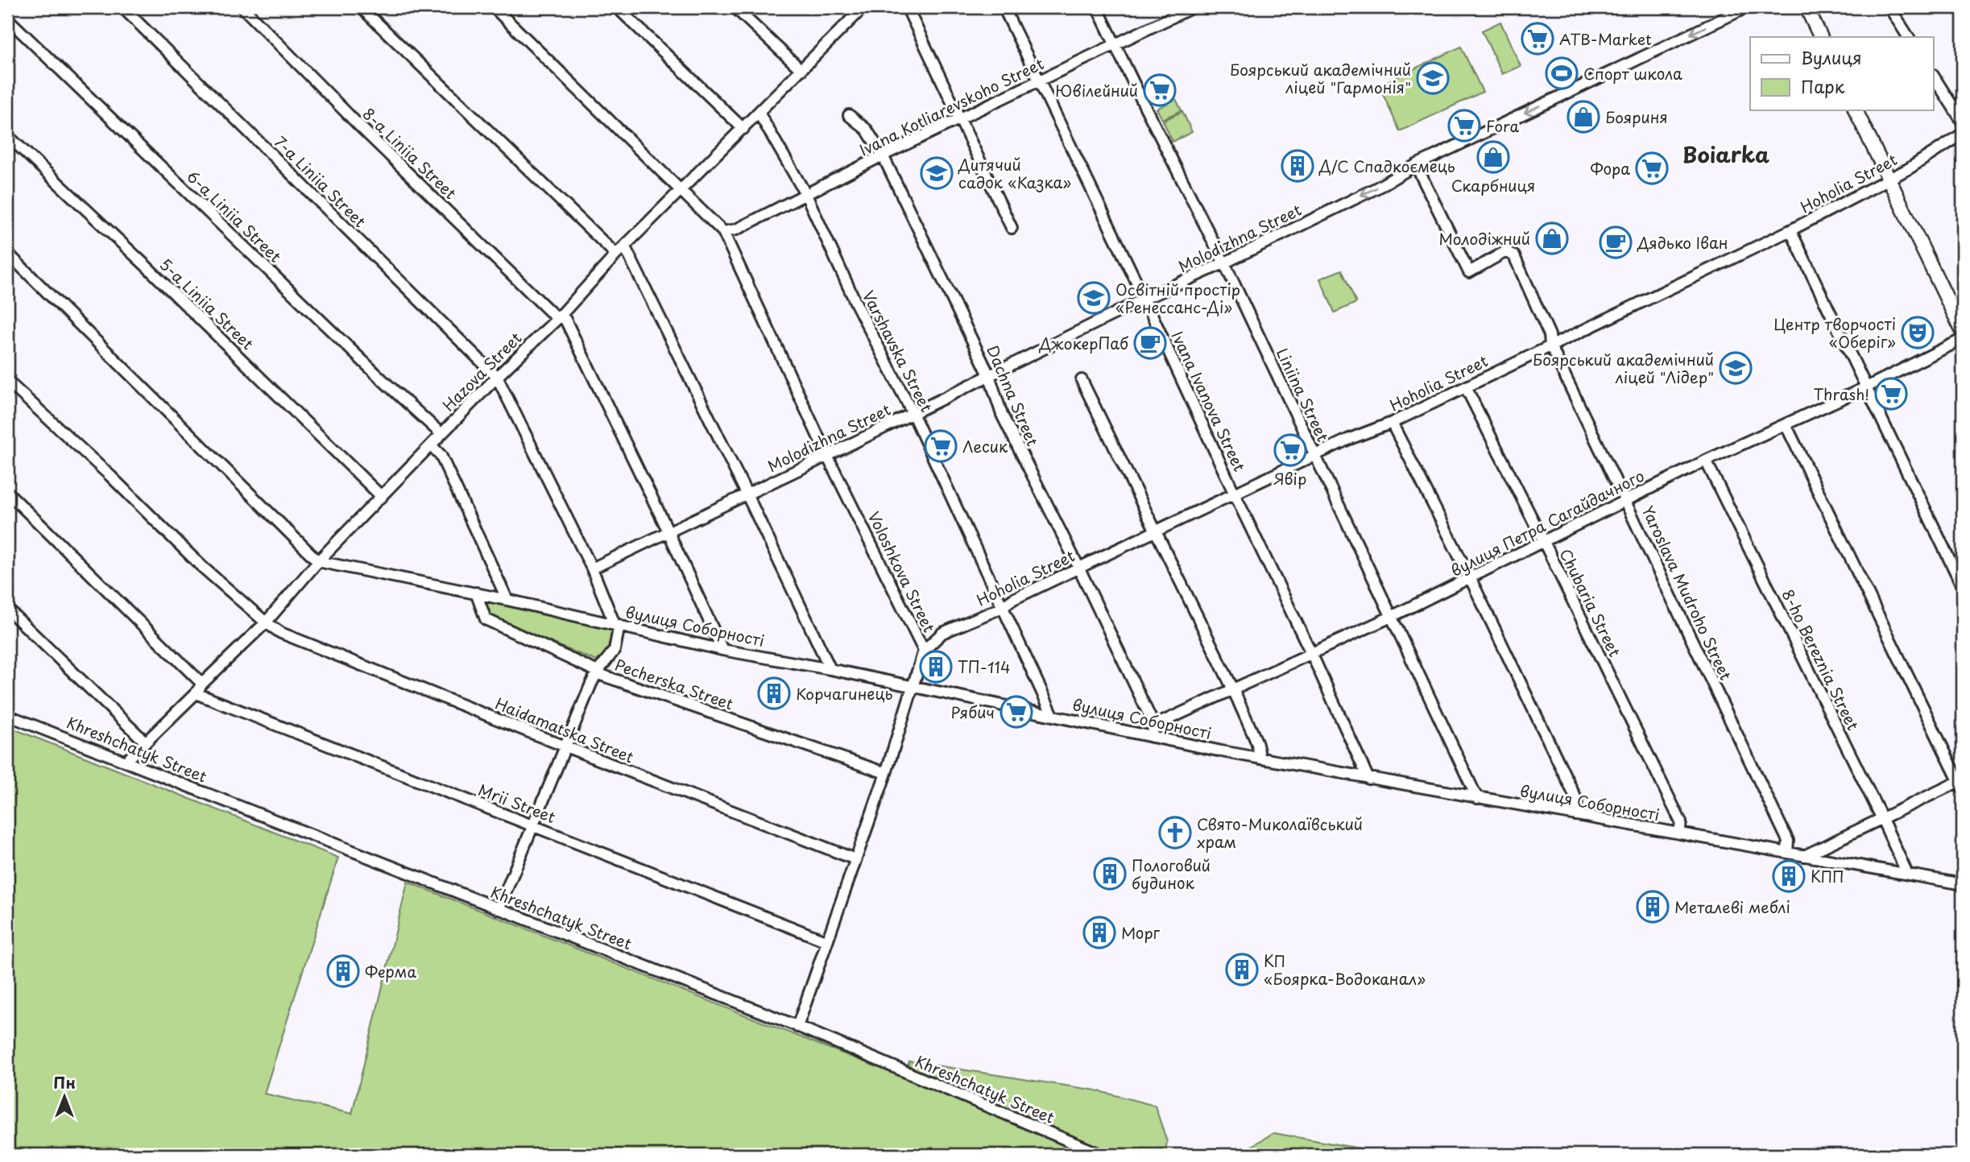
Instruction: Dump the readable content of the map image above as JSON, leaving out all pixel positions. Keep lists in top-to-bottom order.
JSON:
{
  "streets": {
    "street": [
      "Ivana Kotliarevskoho Street",
      "8-a Liniia Street",
      "7-a Liniia Street",
      "Hoholia Street",
      "6-a Liniia Street",
      "Molodizhna Street",
      "5-a Liniia Street",
      "Varshavska Street",
      "Hazova Street",
      "Liniina Street",
      "Dachna Street",
      "Ivana Ivanova Street",
      "вулиця Петра Сагайдачного",
      "Voloshkova Street",
      "Yaroslava Mudroho Street",
      "Chubaria Street",
      "вулиця Соборності",
      "8-ho Bereznia Street",
      "Pecherska Street",
      "Haidamatska Street",
      "Khreshchatyk Street",
      "Mrii Street"
    ]
  },
  "crossings": [
    ["Ivana Kotliarevskoho Street", "Varshavska Street"],
    ["Ivana Kotliarevskoho Street", "Liniina Street"],
    ["Ivana Kotliarevskoho Street", "Dachna Street"],
    ["Ivana Kotliarevskoho Street", "Ivana Ivanova Street"],
    ["Ivana Kotliarevskoho Street", "Voloshkova Street"],
    ["8-a Liniia Street", "Molodizhna Street"],
    ["8-a Liniia Street", "Hazova Street"],
    ["8-a Liniia Street", "вулиця Соборності"],
    ["7-a Liniia Street", "Molodizhna Street"],
    ["7-a Liniia Street", "Hazova Street"],
    ["7-a Liniia Street", "вулиця Соборності"],
    ["Hoholia Street", "Varshavska Street"],
    ["Hoholia Street", "Liniina Street"],
    ["Hoholia Street", "Dachna Street"],
    ["Hoholia Street", "Ivana Ivanova Street"],
    ["Hoholia Street", "Voloshkova Street"],
    ["Hoholia Street", "Yaroslava Mudroho Street"],
    ["Hoholia Street", "Chubaria Street"],
    ["6-a Liniia Street", "Hazova Street"],
    ["Molodizhna Street", "Varshavska Street"],
    ["Molodizhna Street", "Liniina Street"],
    ["Molodizhna Street", "Dachna Street"],
    ["Molodizhna Street", "Ivana Ivanova Street"],
    ["Molodizhna Street", "Voloshkova Street"],
    ["Molodizhna Street", "Yaroslava Mudroho Street"],
    ["5-a Liniia Street", "Hazova Street"],
    ["Varshavska Street", "Hazova Street"],
    ["Varshavska Street", "вулиця Соборності"],
    ["Hazova Street", "Voloshkova Street"],
    ["Hazova Street", "вулиця Соборності"],
    ["Hazova Street", "Haidamatska Street"],
    ["Hazova Street", "Khreshchatyk Street"],
    ["Hazova Street", "Mrii Street"],
    ["Liniina Street", "вулиця Петра Сагайдачного"],
    ["Liniina Street", "вулиця Соборності"],
    ["Dachna Street", "вулиця Петра Сагайдачного"],
    ["Ivana Ivanova Street", "вулиця Петра Сагайдачного"],
    ["Ivana Ivanova Street", "вулиця Соборності"],
    ["вулиця Петра Сагайдачного", "Yaroslava Mudroho Street"],
    ["вулиця Петра Сагайдачного", "Chubaria Street"],
    ["вулиця Петра Сагайдачного", "8-ho Bereznia Street"],
    ["Voloshkova Street", "вулиця Соборності"],
    ["Voloshkova Street", "Pecherska Street"],
    ["Voloshkova Street", "Haidamatska Street"],
    ["Voloshkova Street", "Khreshchatyk Street"],
    ["Voloshkova Street", "Mrii Street"],
    ["Yaroslava Mudroho Street", "вулиця Соборності"],
    ["Chubaria Street", "вулиця Соборності"],
    ["вулиця Соборності", "8-ho Bereznia Street"],
    ["вулиця Соборності", "Pecherska Street"]
  ],
  "one_way": ["Molodizhna Street"],
  "districts": ["Boiarka"],
  "places": {
    "supermarket": [
      "ATB-Market",
      "Ювілейний",
      "Fora",
      "Фора",
      "Thrash!",
      "Лесик",
      "Явір",
      "Рябич"
    ],
    "sports": ["Спорт школа"],
    "school or university": [
      "Боярський академічний ліцей \"Гармонія\"",
      "Дитячий садок «Казка»",
      "Освітній простір «Ренессанс-Ді»",
      "Боярський академічний ліцей \"Лідер\""
    ],
    "shop": ["Бояриня", "Скарбниця", "Молодіжний"],
    "building": [
      "Д/С Спадкоємець",
      "ТП-114",
      "Корчагинець",
      "Пологовий будинок",
      "КПП",
      "Металеві меблі",
      "Морг",
      "КП «Боярка-Водоканал»",
      "Ферма"
    ],
    "cafe": ["Дядько Іван", "ДжокерПаб"],
    "theatre": ["Центр творчості «Оберіг»"],
    "church": ["Свято-Миколаївський храм"]
  },
  "legend": ["Вулиця", "Парк"],
  "north": "top"
}
